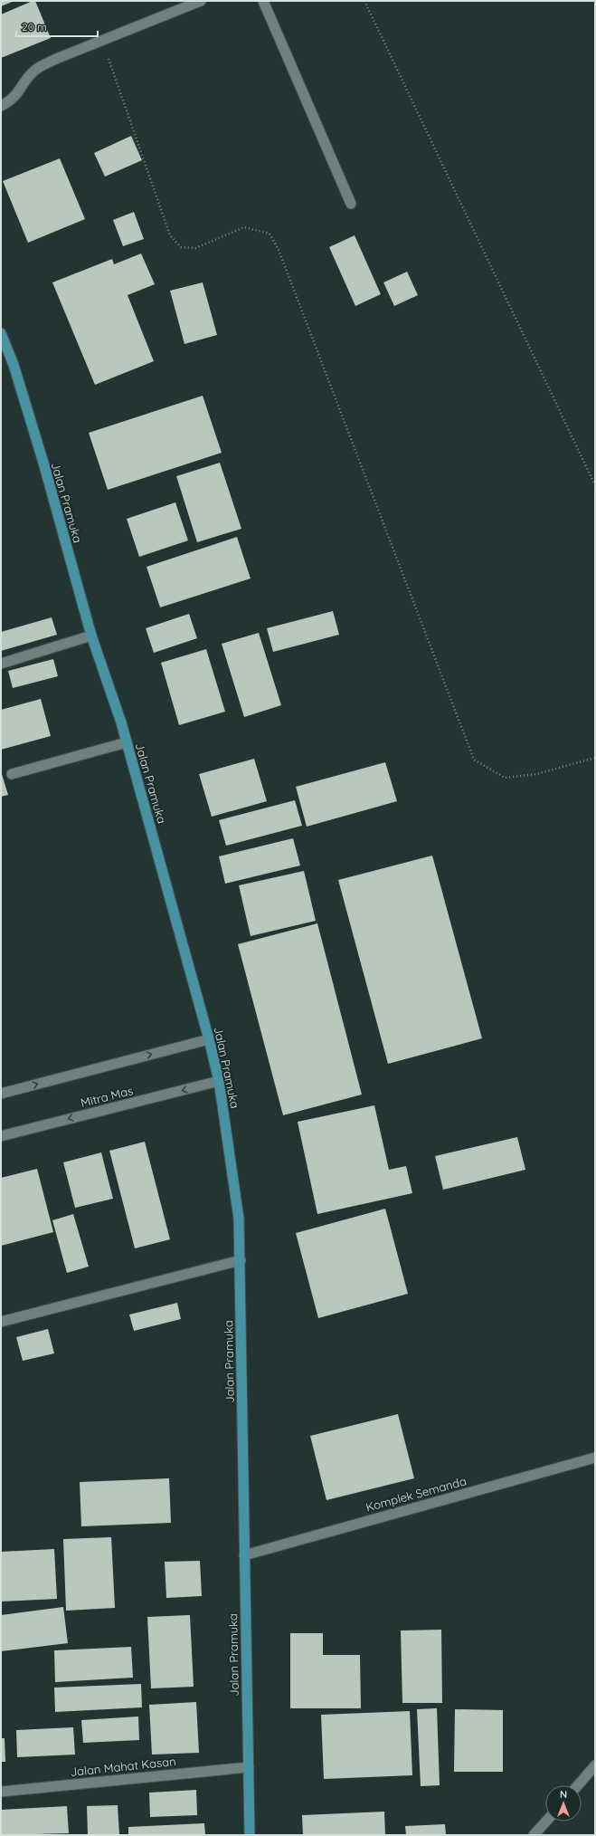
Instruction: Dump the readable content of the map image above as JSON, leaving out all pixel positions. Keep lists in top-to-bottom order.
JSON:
{
  "streets": {
    "main road": ["Jalan Pramuka"],
    "street": ["Mitra Mas", "Komplek Semanda", "Jalan Mahat Kasan"]
  },
  "crossings": [
    ["Jalan Pramuka", "Mitra Mas"],
    ["Jalan Pramuka", "Komplek Semanda"],
    ["Jalan Pramuka", "Jalan Mahat Kasan"]
  ],
  "scale_bar": "20 m",
  "north": "top"
}
